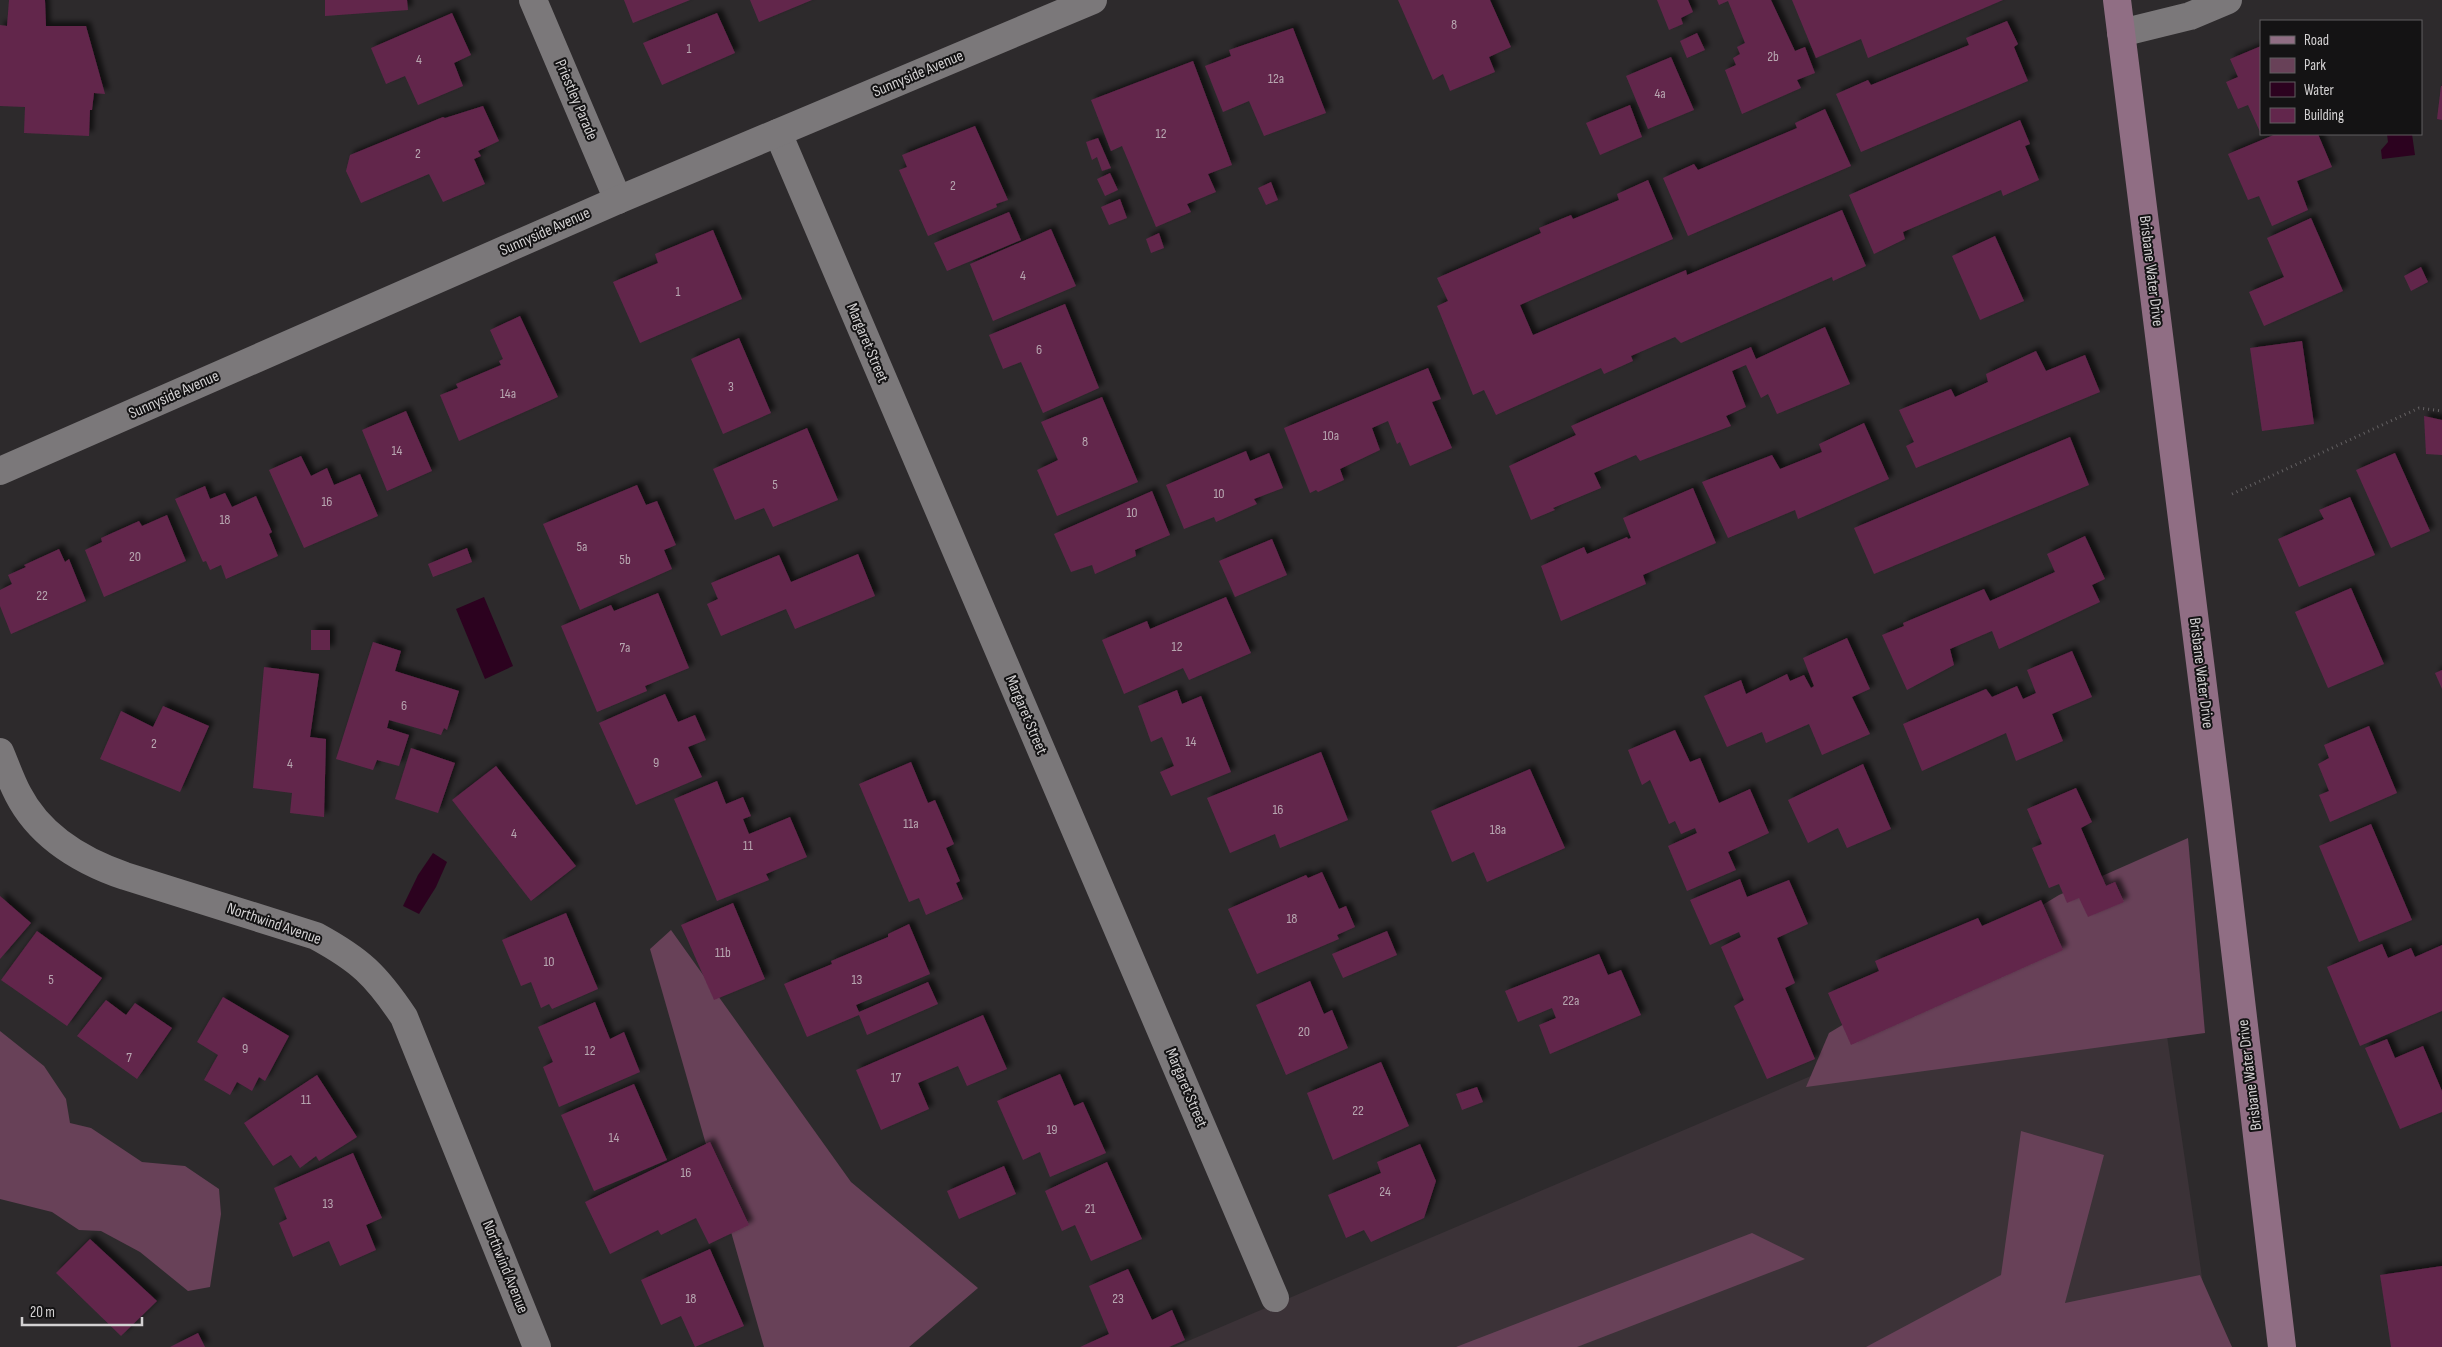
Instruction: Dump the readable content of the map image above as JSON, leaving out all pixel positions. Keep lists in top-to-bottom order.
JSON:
{
  "streets": {
    "main road": ["Brisbane Water Drive"],
    "street": [
      "Sunnyside Avenue",
      "Priestley Parade",
      "Margaret Street",
      "Northwind Avenue"
    ]
  },
  "crossings": [
    ["Sunnyside Avenue", "Priestley Parade"],
    ["Sunnyside Avenue", "Margaret Street"]
  ],
  "house_numbers": [
    "8",
    "1",
    "2b",
    "4",
    "12a",
    "4a",
    "12",
    "2",
    "2",
    "4",
    "1",
    "6",
    "3",
    "14a",
    "10a",
    "8",
    "14",
    "5",
    "10",
    "16",
    "10",
    "18",
    "5a",
    "20",
    "5b",
    "22",
    "12",
    "7a",
    "6",
    "14",
    "2",
    "9",
    "4",
    "16",
    "11a",
    "18a",
    "4",
    "11",
    "18",
    "11b",
    "10",
    "5",
    "13",
    "22a",
    "20",
    "9",
    "12",
    "7",
    "17",
    "11",
    "22",
    "19",
    "14",
    "16",
    "24",
    "13",
    "21",
    "18",
    "23"
  ],
  "legend": [
    "Road",
    "Park",
    "Water",
    "Building"
  ],
  "scale_bar": "20 m"
}
